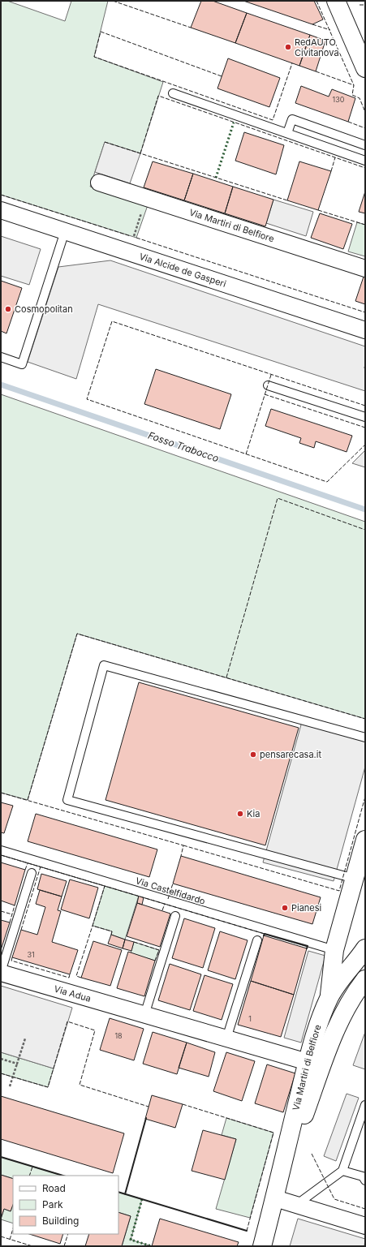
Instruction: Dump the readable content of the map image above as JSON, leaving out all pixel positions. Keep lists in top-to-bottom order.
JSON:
{
  "streets": {
    "main road": ["Via Martiri di Belfiore"],
    "street": ["Via Alcide de Gasperi", "Via Adua"],
    "lane": ["Via Castelfidardo"]
  },
  "crossings": [
    ["Via Martiri di Belfiore", "Via Adua"]
  ],
  "water": ["Fosso Trabocco"],
  "places": [
    "RedAUTO Civitanova",
    "Cosmopolitan",
    "pensarecasa.it",
    "Kia",
    "Pianesi"
  ],
  "house_numbers": [
    "130",
    "31",
    "1",
    "18"
  ],
  "legend": ["Road", "Park", "Building"]
}
